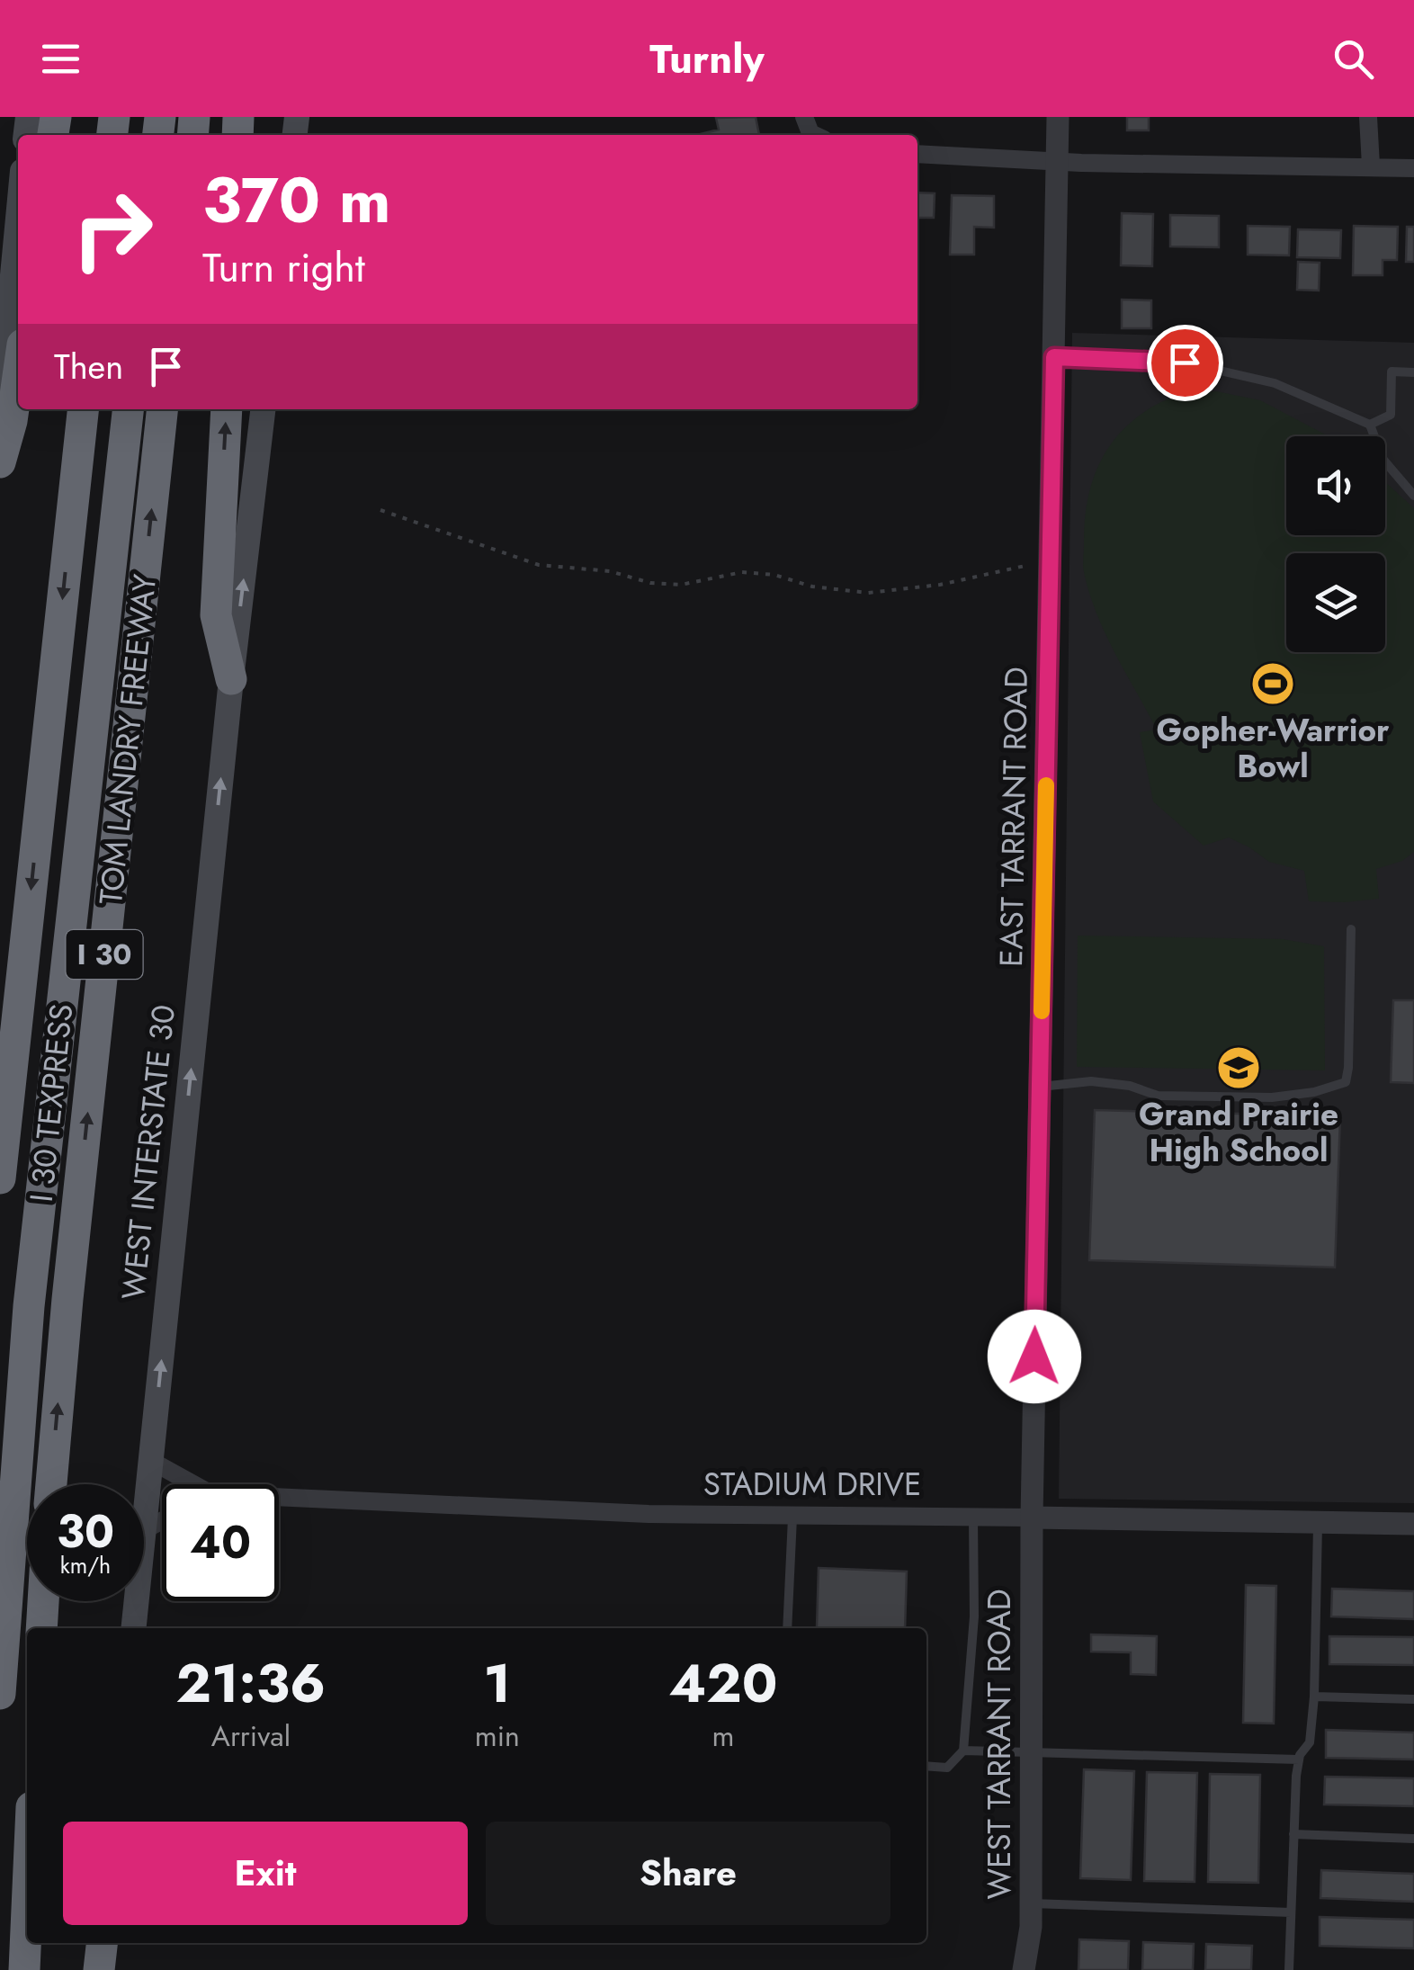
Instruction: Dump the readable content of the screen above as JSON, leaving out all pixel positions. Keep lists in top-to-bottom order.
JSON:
{
  "streets": {
    "highway": ["TOM LANDRY FREEWAY", "I 30", "I 30 TEXPRESS"],
    "main road": ["WEST INTERSTATE 30"],
    "street": ["EAST TARRANT ROAD", "STADIUM DRIVE", "WEST TARRANT ROAD"]
  },
  "crossings": [
    ["EAST TARRANT ROAD", "STADIUM DRIVE"],
    ["EAST TARRANT ROAD", "WEST TARRANT ROAD"],
    ["WEST INTERSTATE 30", "STADIUM DRIVE"],
    ["STADIUM DRIVE", "WEST TARRANT ROAD"]
  ],
  "one_way": ["WEST INTERSTATE 30"],
  "places": {
    "sports": ["Gopher-Warrior Bowl"],
    "school or university": ["Grand Prairie High School"]
  },
  "page": {
    "header": "Turnly",
    "turn": ["370 m", "Turn right"],
    "then": "Then",
    "speed": "30 km/h",
    "limit": "40",
    "eta": [
      "21:36",
      "Arrival",
      "1",
      "min",
      "420",
      "m"
    ],
    "buttons": ["Exit", "Share"]
  }
}
